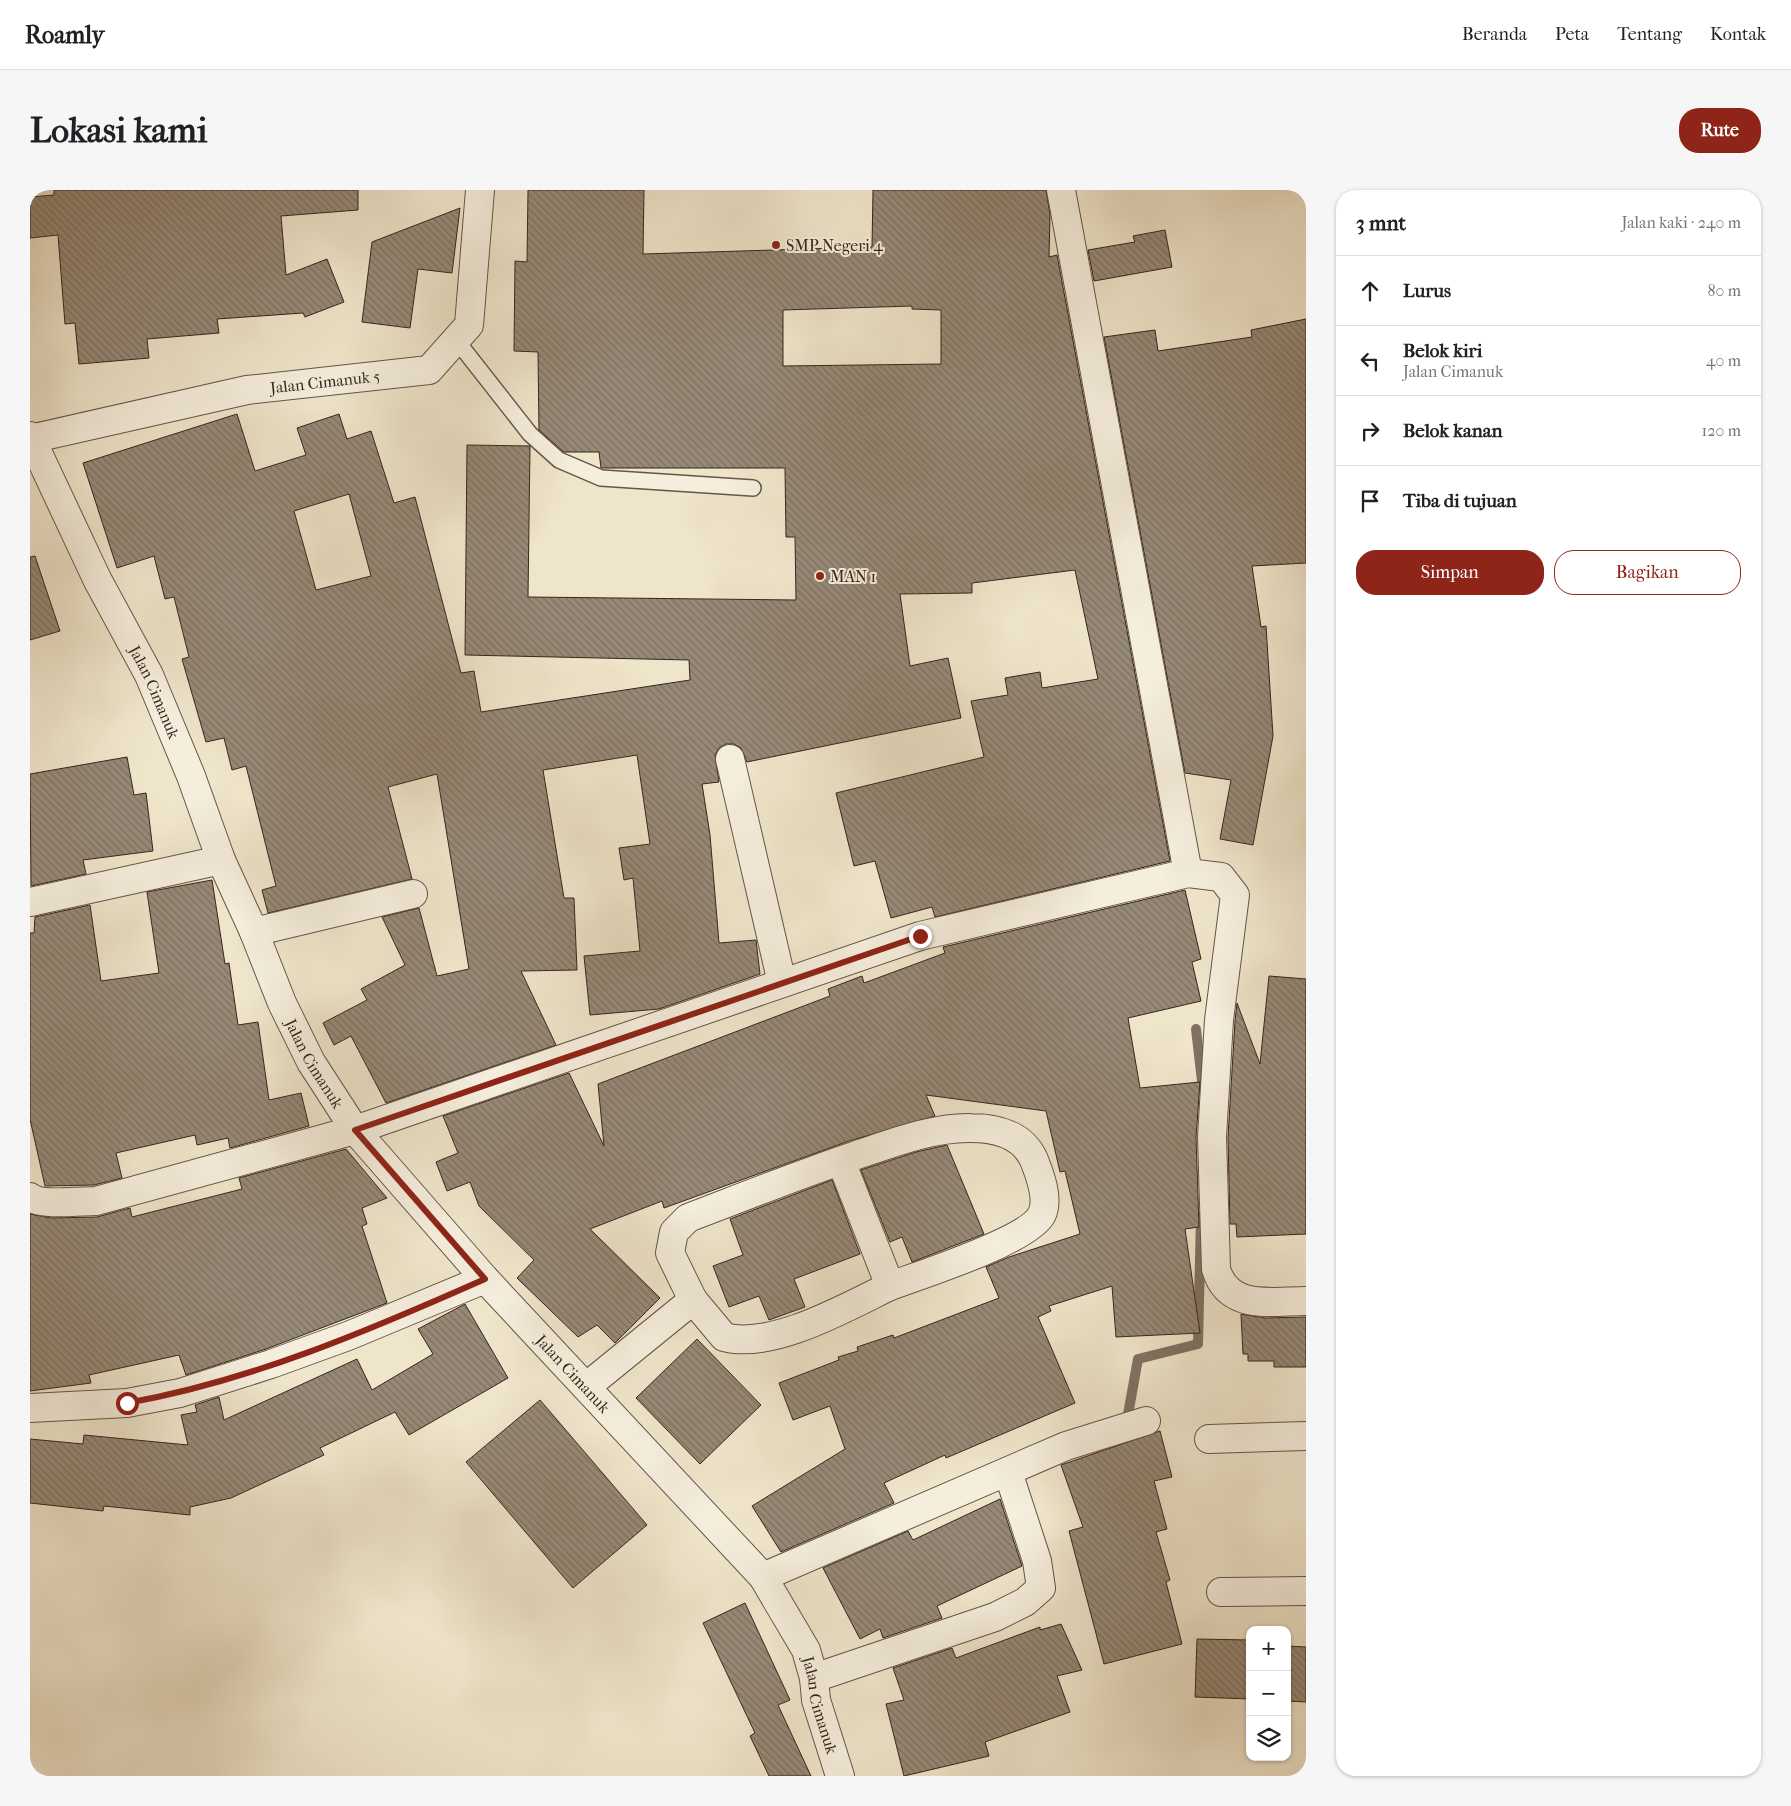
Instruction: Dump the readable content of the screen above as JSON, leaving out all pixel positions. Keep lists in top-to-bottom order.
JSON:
{
  "streets": {
    "street": ["Jalan Cimanuk 5", "Jalan Cimanuk"]
  },
  "crossings": [
    ["Jalan Cimanuk 5", "Jalan Cimanuk"]
  ],
  "places": ["SMP Negeri 4", "MAN 1"],
  "page": {
    "header": "Roamly",
    "nav": [
      "Beranda",
      "Peta",
      "Tentang",
      "Kontak"
    ],
    "buttons": [
      "Rute",
      ["Simpan", "Bagikan"]
    ],
    "title": "Lokasi kami",
    "heading": ["3 mnt", "Jalan kaki · 240 m"],
    "list": [
      ["Lurus", "80 m"],
      ["Belok kiri", "Jalan Cimanuk", "40 m"],
      ["Belok kanan", "120 m"],
      "Tiba di tujuan"
    ],
    "map_buttons": ["+", "−"]
  }
}
